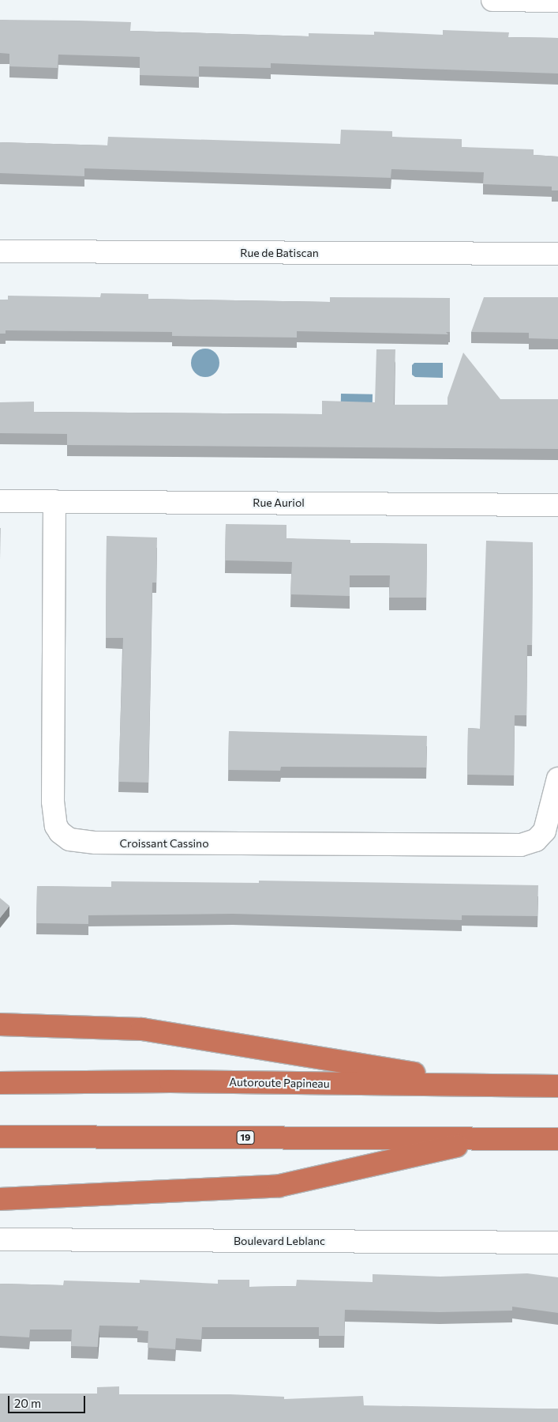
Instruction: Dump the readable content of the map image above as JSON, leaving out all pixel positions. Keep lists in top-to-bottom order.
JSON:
{
  "streets": {
    "highway": ["Autoroute Papineau", "19"],
    "street": [
      "Rue de Batiscan",
      "Rue Auriol",
      "Croissant Cassino",
      "Boulevard Leblanc"
    ]
  },
  "crossings": [
    ["Rue Auriol", "Croissant Cassino"]
  ],
  "scale_bar": "20 m"
}
